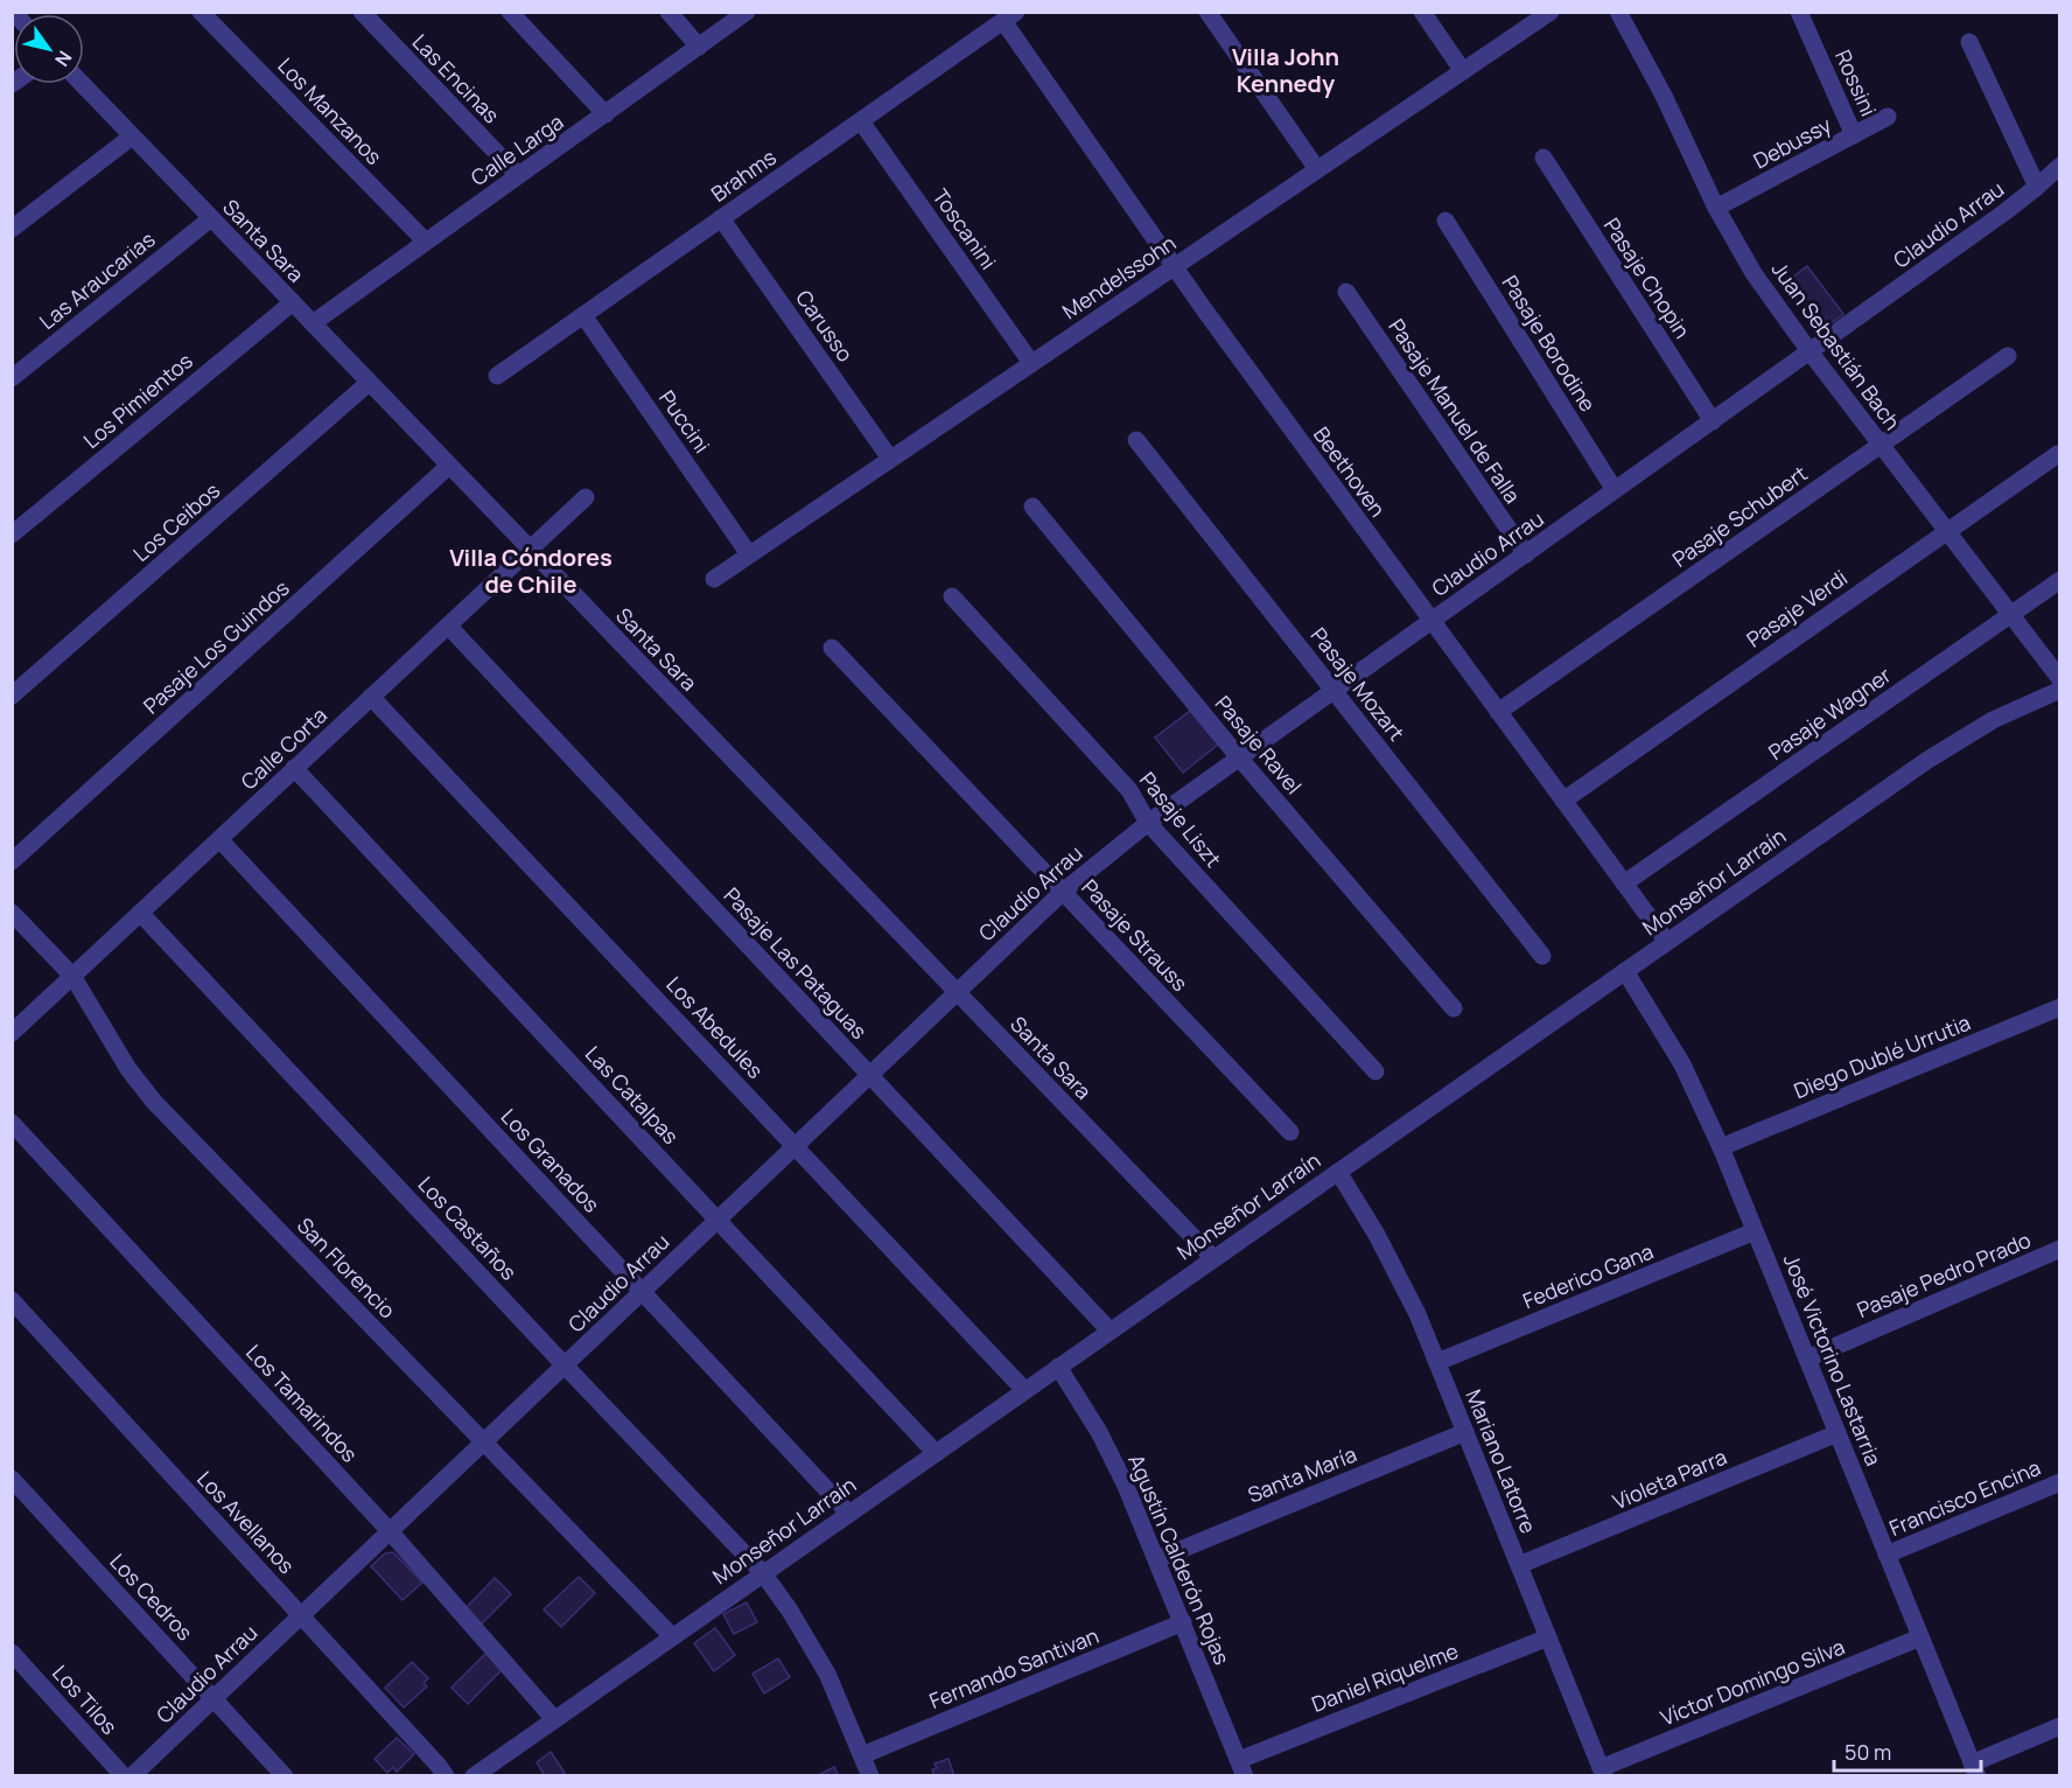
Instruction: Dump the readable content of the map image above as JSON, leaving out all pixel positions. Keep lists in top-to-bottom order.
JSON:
{
  "streets": {
    "street": [
      "Las Encinas",
      "Rossini",
      "Los Manzanos",
      "Debussy",
      "Calle Larga",
      "Brahms",
      "Claudio Arrau",
      "Toscanini",
      "Santa Sara",
      "Mendelssohn",
      "Pasaje Chopin",
      "Las Araucarias",
      "Carusso",
      "Pasaje Borodine",
      "Juan Sebastián Bach",
      "Los Pimientos",
      "Pasaje Manuel de Falla",
      "Puccini",
      "Beethoven",
      "Pasaje Schubert",
      "Los Ceibos",
      "Pasaje Verdi",
      "Pasaje Los Guindos",
      "Pasaje Mozart",
      "Pasaje Wagner",
      "Pasaje Ravel",
      "Calle Corta",
      "Pasaje Liszt",
      "Monseñor Larraín",
      "Pasaje Strauss",
      "Pasaje Las Pataguas",
      "Los Abedules",
      "Diego Dublé Urrutia",
      "Las Catalpas",
      "Los Granados",
      "Los Castaños",
      "San Florencio",
      "Pasaje Pedro Prado",
      "Federico Gana",
      "José Victorino Lastarria",
      "Los Tamarindos",
      "Mariano Latorre",
      "Santa María",
      "Violeta Parra",
      "Francisco Encina",
      "Los Avellanos",
      "Agustín Calderón Rojas",
      "Los Cedros",
      "Fernando Santivan",
      "Daniel Riquelme",
      "Víctor Domingo Silva",
      "Los Tilos"
    ]
  },
  "crossings": [
    ["Las Encinas", "Calle Larga"],
    ["Rossini", "Debussy"],
    ["Los Manzanos", "Calle Larga"],
    ["Debussy", "Juan Sebastián Bach"],
    ["Calle Larga", "Santa Sara"],
    ["Brahms", "Toscanini"],
    ["Brahms", "Carusso"],
    ["Brahms", "Puccini"],
    ["Brahms", "Beethoven"],
    ["Claudio Arrau", "Santa Sara"],
    ["Claudio Arrau", "Pasaje Chopin"],
    ["Claudio Arrau", "Pasaje Borodine"],
    ["Claudio Arrau", "Juan Sebastián Bach"],
    ["Claudio Arrau", "Pasaje Manuel de Falla"],
    ["Claudio Arrau", "Beethoven"],
    ["Claudio Arrau", "Pasaje Mozart"],
    ["Claudio Arrau", "Pasaje Ravel"],
    ["Claudio Arrau", "Pasaje Liszt"],
    ["Claudio Arrau", "Pasaje Strauss"],
    ["Claudio Arrau", "Pasaje Las Pataguas"],
    ["Claudio Arrau", "Los Abedules"],
    ["Claudio Arrau", "Las Catalpas"],
    ["Claudio Arrau", "Los Granados"],
    ["Claudio Arrau", "Los Castaños"],
    ["Claudio Arrau", "San Florencio"],
    ["Claudio Arrau", "Los Tamarindos"],
    ["Claudio Arrau", "Los Avellanos"],
    ["Claudio Arrau", "Los Cedros"],
    ["Toscanini", "Mendelssohn"],
    ["Santa Sara", "Las Araucarias"],
    ["Santa Sara", "Los Pimientos"],
    ["Santa Sara", "Los Ceibos"],
    ["Santa Sara", "Pasaje Los Guindos"],
    ["Santa Sara", "Calle Corta"],
    ["Santa Sara", "Monseñor Larraín"],
    ["Mendelssohn", "Carusso"],
    ["Mendelssohn", "Puccini"],
    ["Mendelssohn", "Beethoven"],
    ["Juan Sebastián Bach", "Pasaje Schubert"],
    ["Juan Sebastián Bach", "Pasaje Verdi"],
    ["Juan Sebastián Bach", "Pasaje Wagner"],
    ["Beethoven", "Pasaje Schubert"],
    ["Beethoven", "Pasaje Verdi"],
    ["Beethoven", "Pasaje Wagner"],
    ["Beethoven", "Monseñor Larraín"],
    ["Calle Corta", "Pasaje Las Pataguas"],
    ["Calle Corta", "Los Abedules"],
    ["Calle Corta", "Las Catalpas"],
    ["Calle Corta", "Los Granados"],
    ["Calle Corta", "Los Castaños"],
    ["Calle Corta", "San Florencio"],
    ["Monseñor Larraín", "Pasaje Las Pataguas"],
    ["Monseñor Larraín", "Los Abedules"],
    ["Monseñor Larraín", "Las Catalpas"],
    ["Monseñor Larraín", "Los Granados"],
    ["Monseñor Larraín", "Los Castaños"],
    ["Monseñor Larraín", "San Florencio"],
    ["Monseñor Larraín", "José Victorino Lastarria"],
    ["Monseñor Larraín", "Los Tamarindos"],
    ["Monseñor Larraín", "Mariano Latorre"],
    ["Monseñor Larraín", "Agustín Calderón Rojas"],
    ["Diego Dublé Urrutia", "José Victorino Lastarria"],
    ["Los Castaños", "Fernando Santivan"],
    ["Pasaje Pedro Prado", "José Victorino Lastarria"],
    ["Federico Gana", "José Victorino Lastarria"],
    ["Federico Gana", "Mariano Latorre"],
    ["José Victorino Lastarria", "Violeta Parra"],
    ["José Victorino Lastarria", "Francisco Encina"],
    ["José Victorino Lastarria", "Víctor Domingo Silva"],
    ["Mariano Latorre", "Santa María"],
    ["Mariano Latorre", "Violeta Parra"],
    ["Mariano Latorre", "Daniel Riquelme"],
    ["Mariano Latorre", "Víctor Domingo Silva"],
    ["Santa María", "Agustín Calderón Rojas"],
    ["Agustín Calderón Rojas", "Fernando Santivan"],
    ["Agustín Calderón Rojas", "Daniel Riquelme"]
  ],
  "districts": ["Villa John Kennedy", "Villa Cóndores de Chile"],
  "scale_bar": "50 m",
  "north": "bottom right"
}
